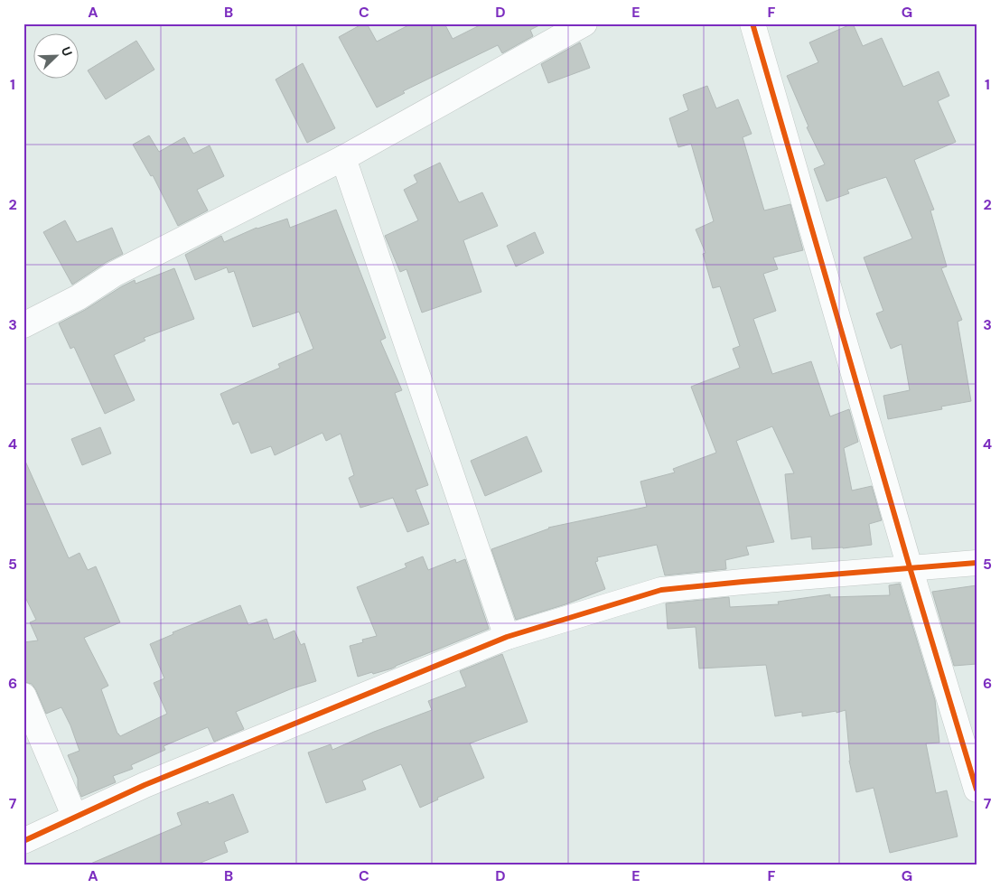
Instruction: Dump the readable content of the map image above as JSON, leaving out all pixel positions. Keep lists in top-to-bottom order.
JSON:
{
  "north": "top right",
  "grid": {
    "columns": [
      "A",
      "B",
      "C",
      "D",
      "E",
      "F",
      "G"
    ],
    "rows": [
      "1",
      "2",
      "3",
      "4",
      "5",
      "6",
      "7"
    ]
  }
}
